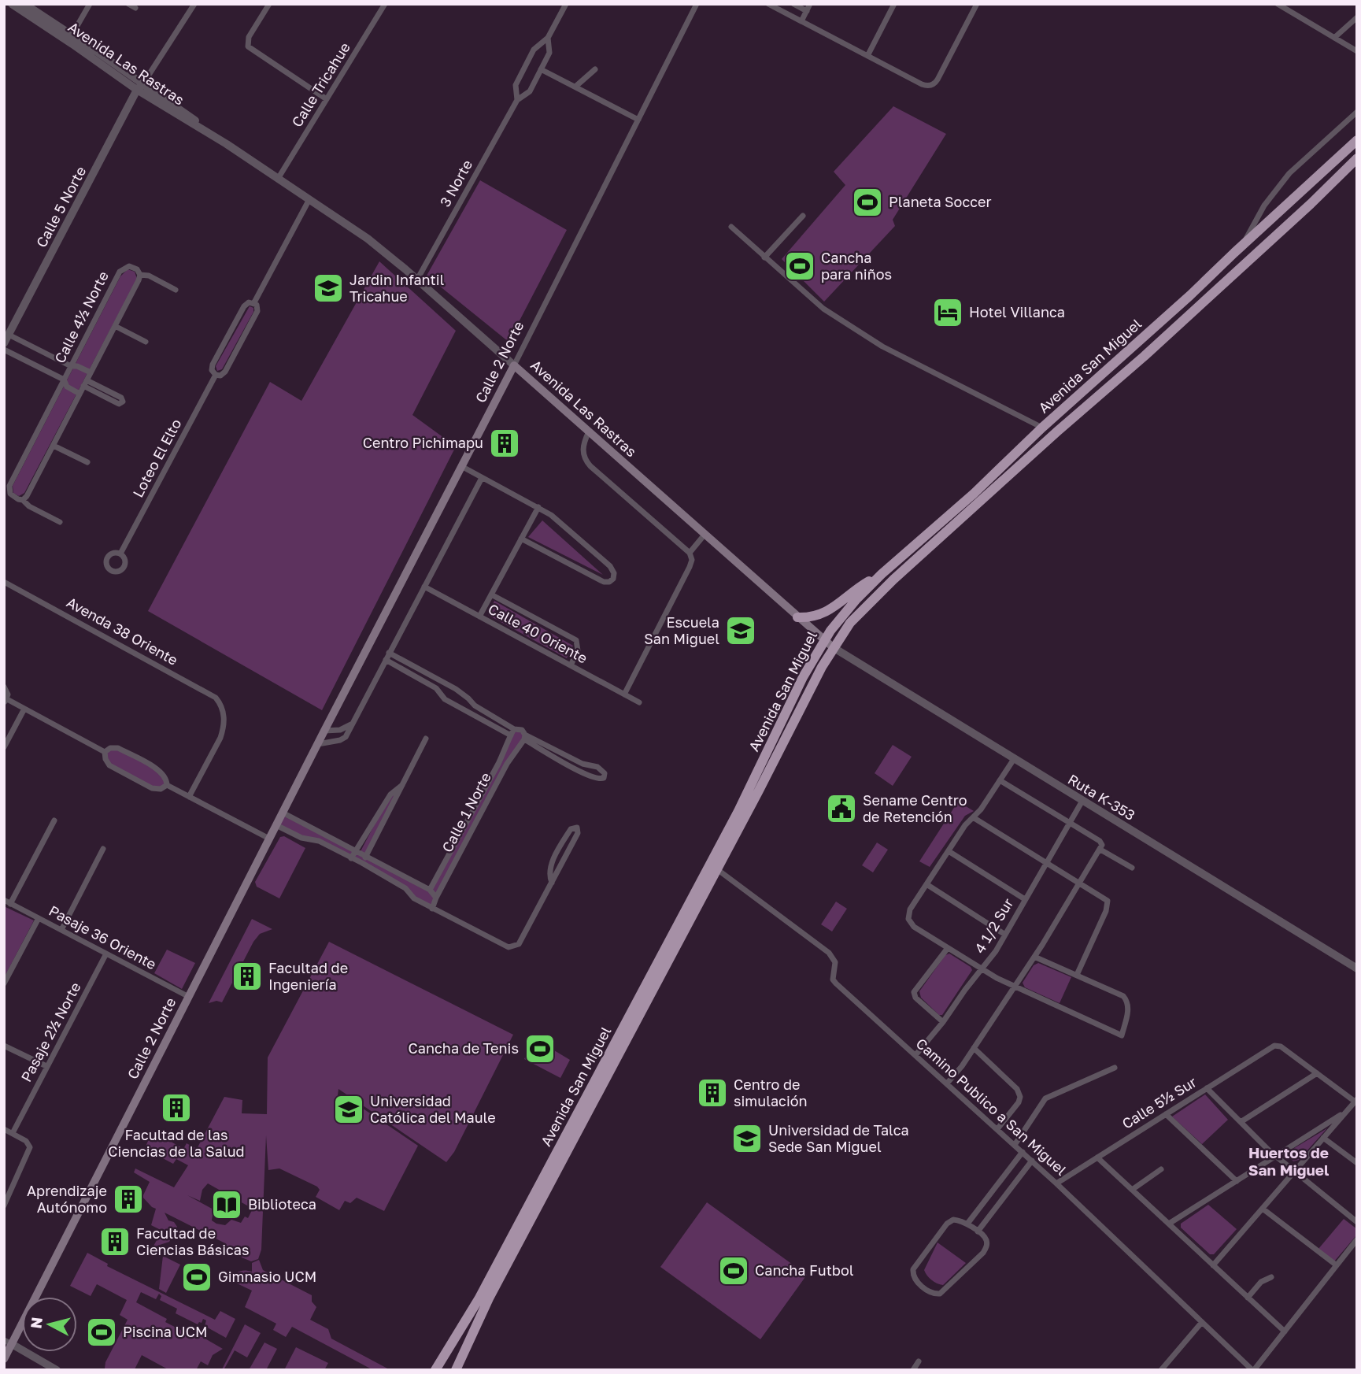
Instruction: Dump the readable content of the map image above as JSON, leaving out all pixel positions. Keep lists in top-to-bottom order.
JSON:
{
  "streets": {
    "highway": ["Avenida San Miguel"],
    "main road": ["Avenida Las Rastras", "Calle 2 Norte"],
    "street": [
      "Calle Tricahue",
      "3 Norte",
      "Calle 5 Norte",
      "Calle 4½ Norte",
      "Loteo El Elto",
      "Avenda 38 Oriente",
      "Calle 40 Oriente",
      "Ruta K-353",
      "Calle 1 Norte",
      "4 1/2 Sur",
      "Pasaje 36 Oriente",
      "Pasaje 2½ Norte",
      "Calle 5½ Sur",
      "Camino Publico a San Miguel"
    ]
  },
  "crossings": [
    ["Avenida Las Rastras", "Calle Tricahue"],
    ["Avenida Las Rastras", "3 Norte"],
    ["Avenida Las Rastras", "Calle 5 Norte"],
    ["Avenida Las Rastras", "Calle 2 Norte"],
    ["Avenida Las Rastras", "Avenida San Miguel"],
    ["Avenida Las Rastras", "Loteo El Elto"],
    ["Avenida Las Rastras", "Ruta K-353"],
    ["Calle 2 Norte", "Pasaje 36 Oriente"],
    ["Avenida San Miguel", "Ruta K-353"],
    ["Avenida San Miguel", "Camino Publico a San Miguel"],
    ["Ruta K-353", "4 1/2 Sur"],
    ["4 1/2 Sur", "Camino Publico a San Miguel"],
    ["Pasaje 36 Oriente", "Pasaje 2½ Norte"],
    ["Calle 5½ Sur", "Camino Publico a San Miguel"]
  ],
  "districts": ["Huertos de San Miguel"],
  "places": {
    "sports": [
      "Planeta Soccer",
      "Cancha para niños",
      "Cancha de Tenis",
      "Cancha Futbol",
      "Gimnasio UCM",
      "Piscina UCM"
    ],
    "school or university": [
      "Jardin Infantil Tricahue",
      "Escuela San Miguel",
      "Universidad Católica del Maule",
      "Universidad de Talca Sede San Miguel"
    ],
    "hotel": ["Hotel Villanca"],
    "building": [
      "Centro Pichimapu",
      "Facultad de Ingeniería",
      "Centro de simulación",
      "Facultad de las Ciencias de la Salud",
      "Aprendizaje Autónomo",
      "Facultad de Ciencias Básicas"
    ],
    "public building": ["Sename Centro de Retención"],
    "library": ["Biblioteca"]
  },
  "north": "left"
}
